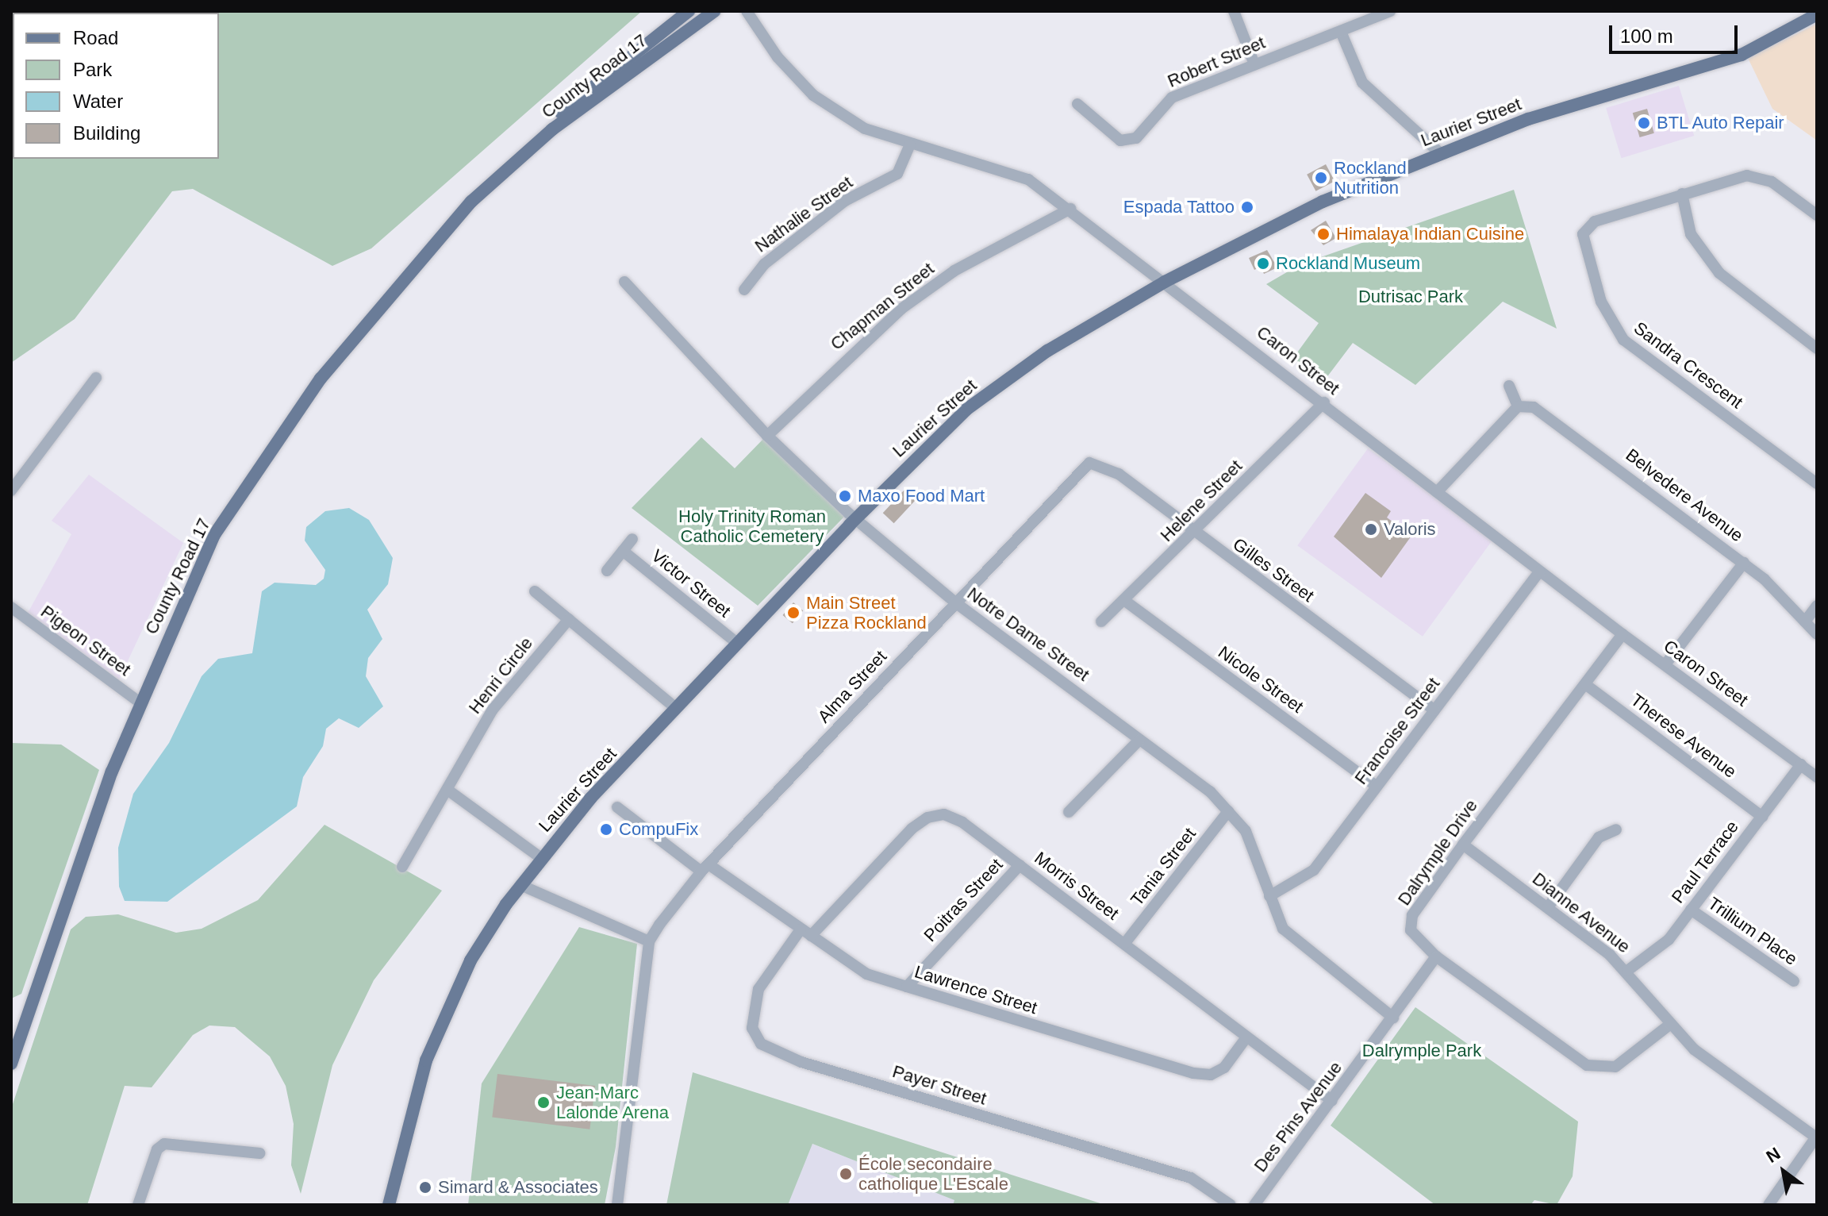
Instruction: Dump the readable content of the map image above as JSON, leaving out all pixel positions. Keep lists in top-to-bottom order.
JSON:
{
  "streets": {
    "main road": ["County Road 17", "Laurier Street"],
    "street": [
      "Robert Street",
      "Nathalie Street",
      "Chapman Street",
      "Caron Street",
      "Sandra Crescent",
      "Belvedere Avenue",
      "Helene Street",
      "Gilles Street",
      "Victor Street",
      "Notre Dame Street",
      "Pigeon Street",
      "Henri Circle",
      "Nicole Street",
      "Alma Street",
      "Francoise Street",
      "Therese Avenue",
      "Dalrymple Drive",
      "Paul Terrace",
      "Tania Street",
      "Morris Street",
      "Poitras Street",
      "Dianne Avenue",
      "Trillium Place",
      "Lawrence Street",
      "Payer Street",
      "Des Pins Avenue"
    ]
  },
  "crossings": [
    ["County Road 17", "Pigeon Street"],
    ["Laurier Street", "Caron Street"],
    ["Laurier Street", "Victor Street"],
    ["Laurier Street", "Notre Dame Street"],
    ["Nathalie Street", "Caron Street"],
    ["Chapman Street", "Caron Street"],
    ["Chapman Street", "Notre Dame Street"],
    ["Caron Street", "Helene Street"],
    ["Caron Street", "Francoise Street"],
    ["Caron Street", "Dalrymple Drive"],
    ["Caron Street", "Paul Terrace"],
    ["Helene Street", "Gilles Street"],
    ["Helene Street", "Nicole Street"],
    ["Gilles Street", "Alma Street"],
    ["Gilles Street", "Francoise Street"],
    ["Notre Dame Street", "Alma Street"],
    ["Notre Dame Street", "Francoise Street"],
    ["Notre Dame Street", "Tania Street"],
    ["Notre Dame Street", "Des Pins Avenue"],
    ["Nicole Street", "Francoise Street"],
    ["Alma Street", "Lawrence Street"],
    ["Therese Avenue", "Dalrymple Drive"],
    ["Therese Avenue", "Paul Terrace"],
    ["Dalrymple Drive", "Dianne Avenue"],
    ["Dalrymple Drive", "Des Pins Avenue"],
    ["Paul Terrace", "Dianne Avenue"],
    ["Paul Terrace", "Trillium Place"],
    ["Tania Street", "Morris Street"],
    ["Morris Street", "Poitras Street"],
    ["Morris Street", "Lawrence Street"],
    ["Morris Street", "Des Pins Avenue"],
    ["Poitras Street", "Lawrence Street"],
    ["Lawrence Street", "Payer Street"]
  ],
  "parks": ["Dutrisac Park", "Holy Trinity Roman Catholic Cemetery", "Dalrymple Park"],
  "places": [
    "BTL Auto Repair",
    "Rockland Nutrition",
    "Espada Tattoo",
    "Himalaya Indian Cuisine",
    "Rockland Museum",
    "Maxo Food Mart",
    "Valoris",
    "Main Street Pizza Rockland",
    "CompuFix",
    "Jean-Marc Lalonde Arena",
    "École secondaire catholique L'Escale",
    "Simard & Associates"
  ],
  "legend": [
    "Road",
    "Park",
    "Water",
    "Building"
  ],
  "scale_bar": "100 m",
  "north": "top left"
}
